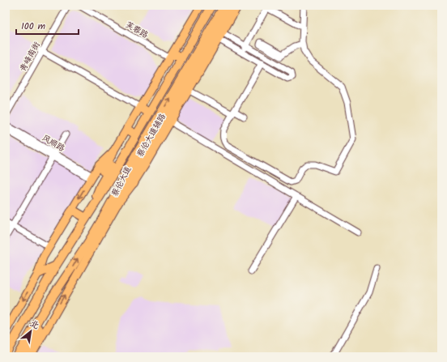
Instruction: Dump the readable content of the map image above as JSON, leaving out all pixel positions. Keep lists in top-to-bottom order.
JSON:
{
  "streets": {
    "highway": ["蔡伦大道"],
    "main road": ["蔡伦大道辅路"],
    "street": ["芙蓉路", "青峰南街", "风顺路"]
  },
  "scale_bar": "100 m",
  "north": "top right"
}
